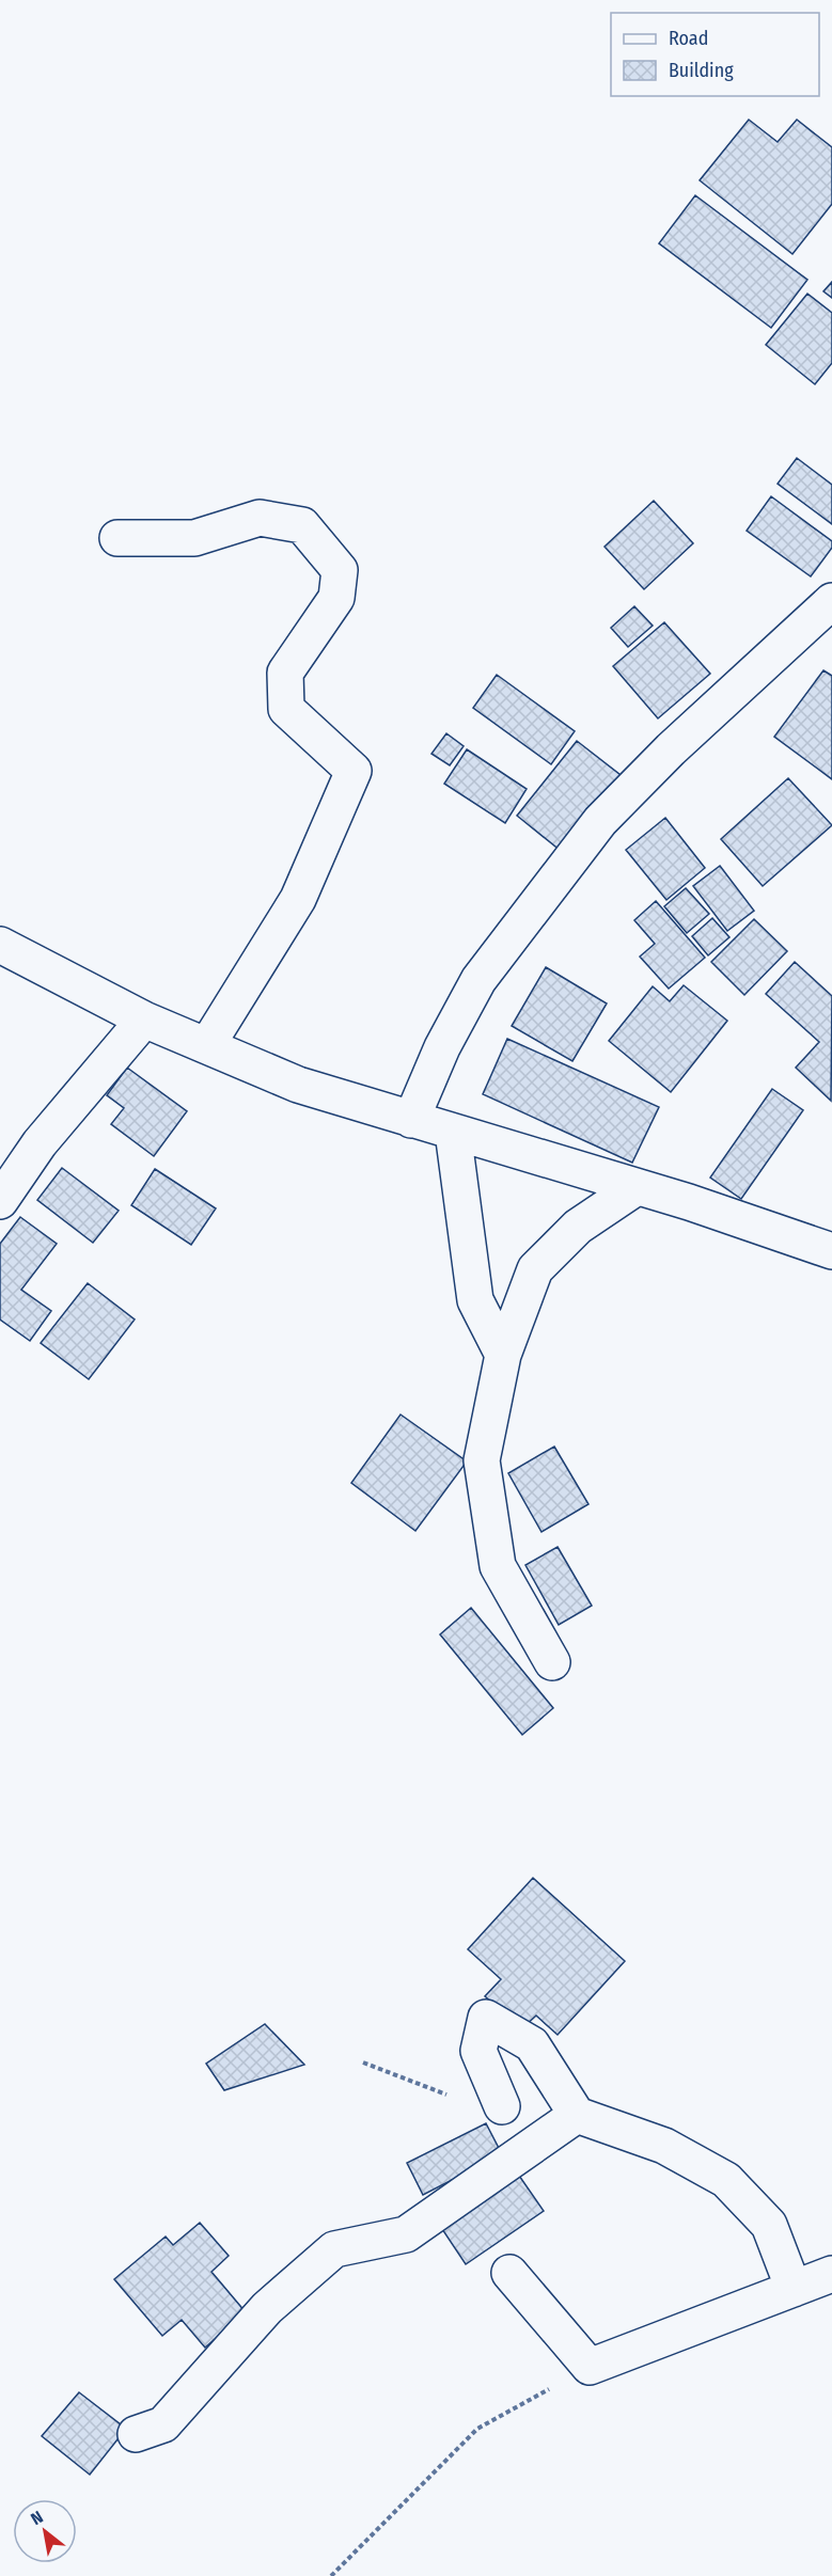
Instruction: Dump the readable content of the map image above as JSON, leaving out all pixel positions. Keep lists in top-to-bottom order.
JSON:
{
  "legend": ["Road", "Building"],
  "north": "top left"
}
